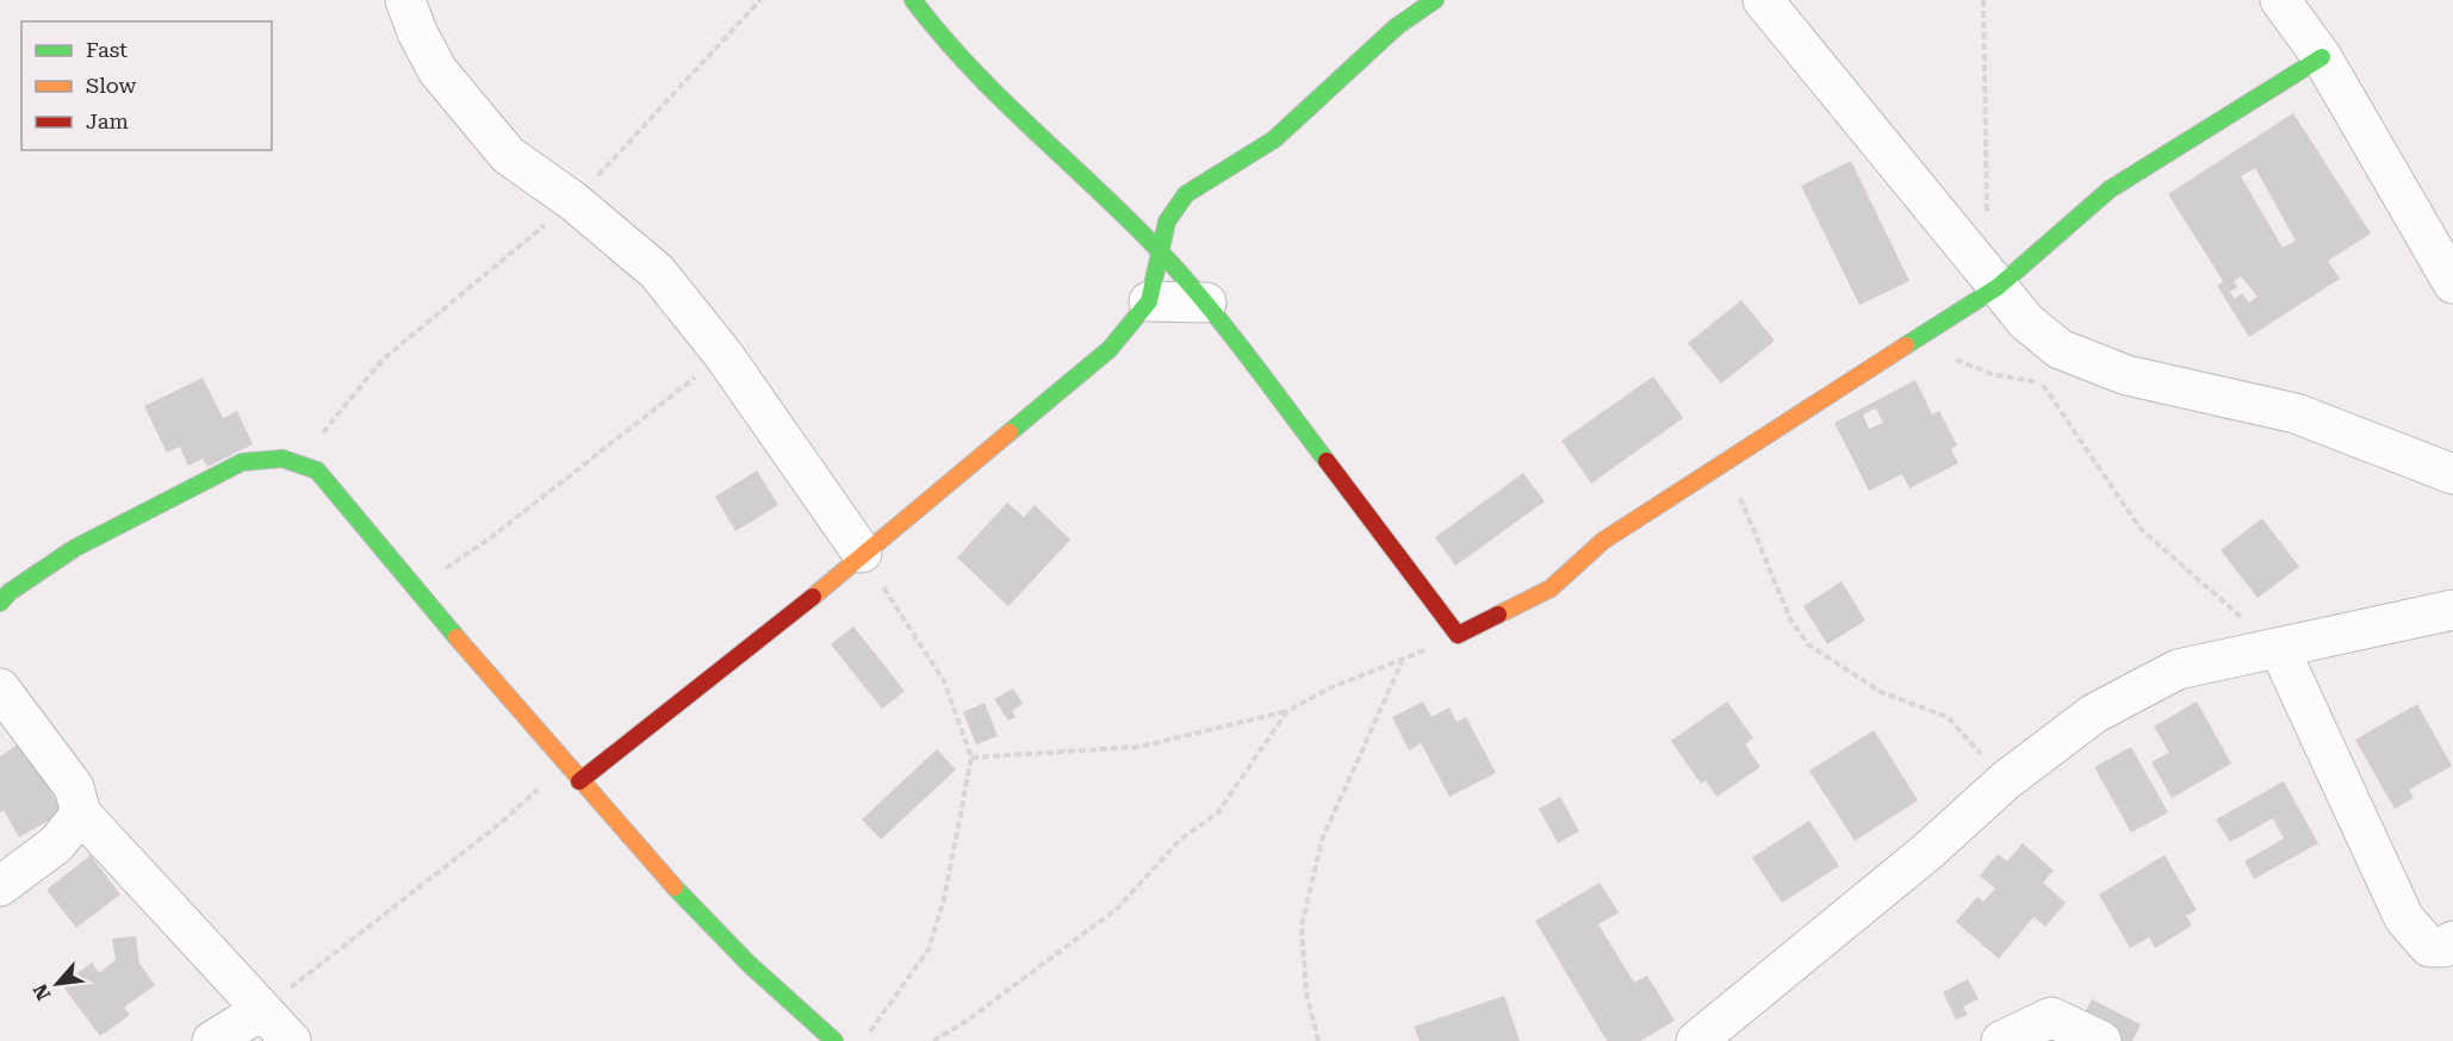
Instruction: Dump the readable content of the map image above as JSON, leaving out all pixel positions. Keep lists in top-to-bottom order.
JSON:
{
  "legend": ["Fast", "Slow", "Jam"],
  "north": "bottom left"
}
